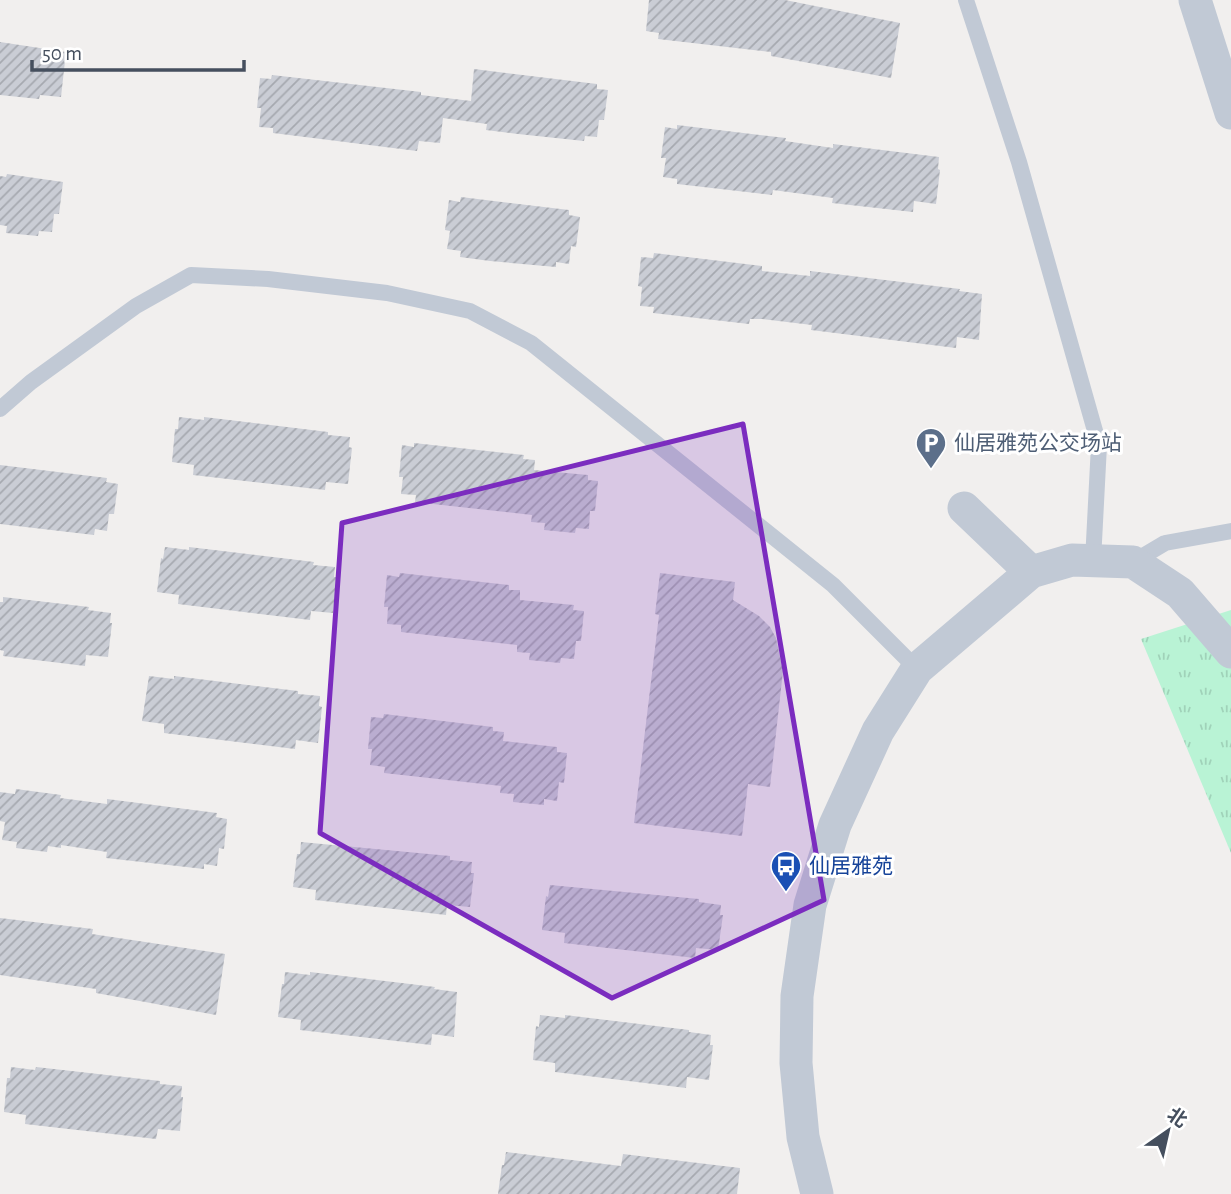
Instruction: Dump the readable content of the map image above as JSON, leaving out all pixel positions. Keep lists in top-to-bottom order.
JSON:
{
  "places": {
    "parking": ["仙居雅苑公交场站"],
    "bus stop": ["仙居雅苑"]
  },
  "scale_bar": "50 m",
  "north": "top right"
}
